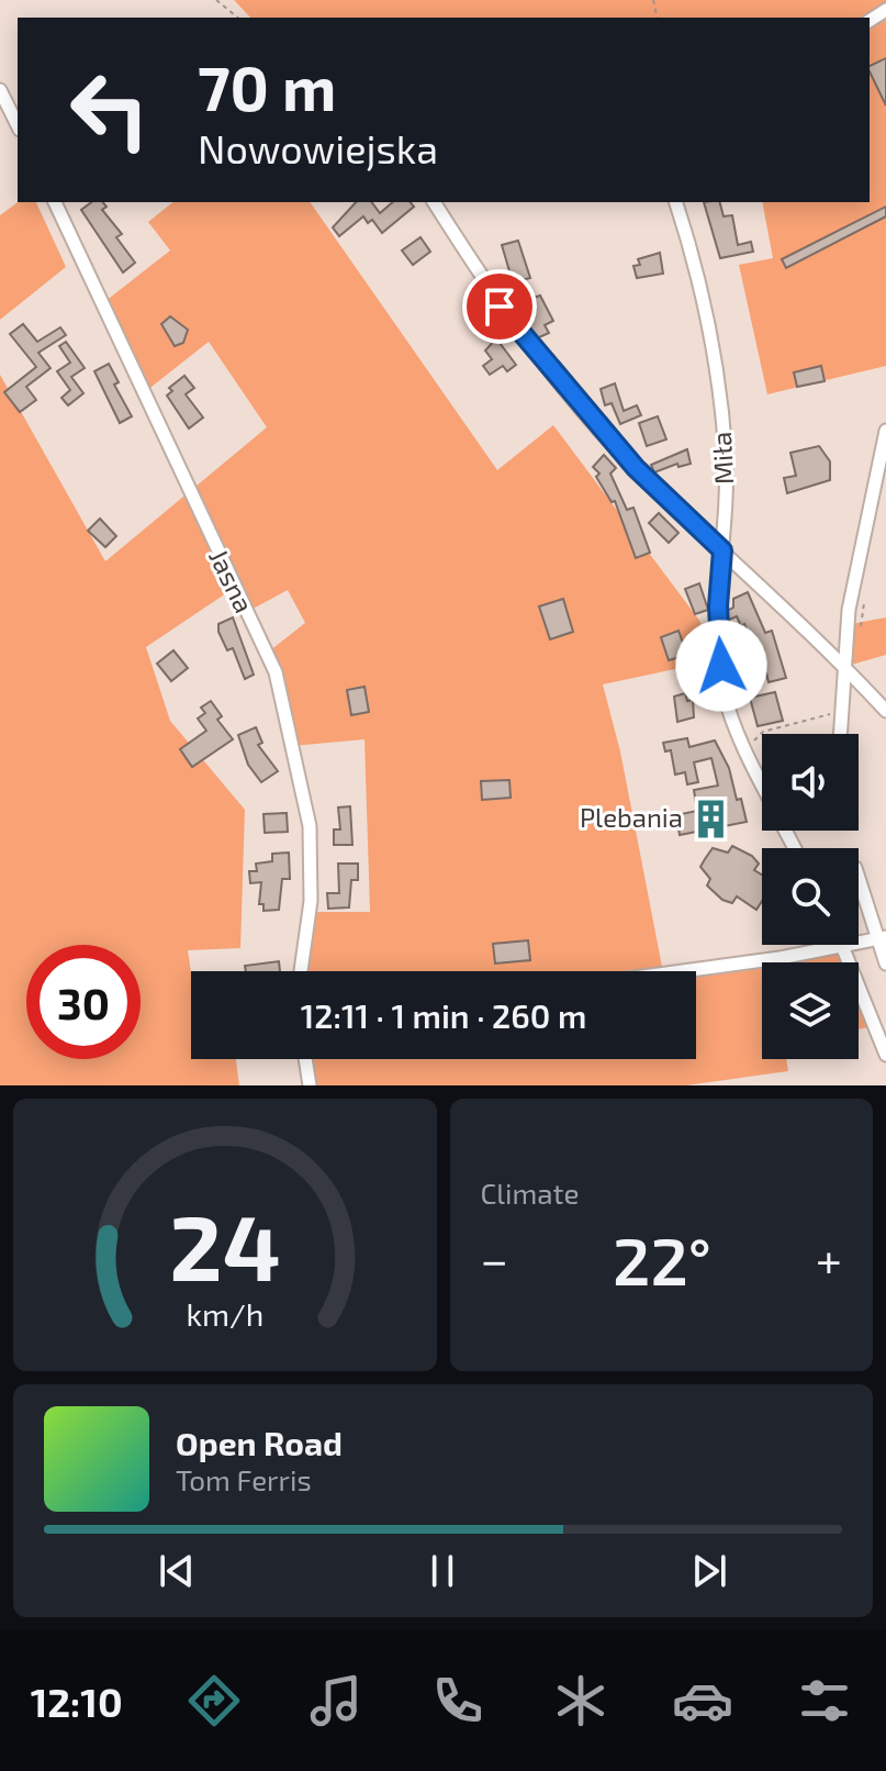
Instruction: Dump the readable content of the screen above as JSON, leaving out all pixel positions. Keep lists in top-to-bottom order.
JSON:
{
  "streets": {
    "street": ["Miła", "Jasna"]
  },
  "places": {
    "building": ["Plebania"]
  },
  "page": {
    "turn": ["70 m", "Nowowiejska"],
    "limit": "30",
    "trip": "12:11 · 1 min · 260 m",
    "tile": "Climate",
    "heat": ["−", "22°", "+"],
    "song": ["Open Road", "Tom Ferris"],
    "tabs": "12:10",
    "gauge": ["24", "km/h"]
  }
}
